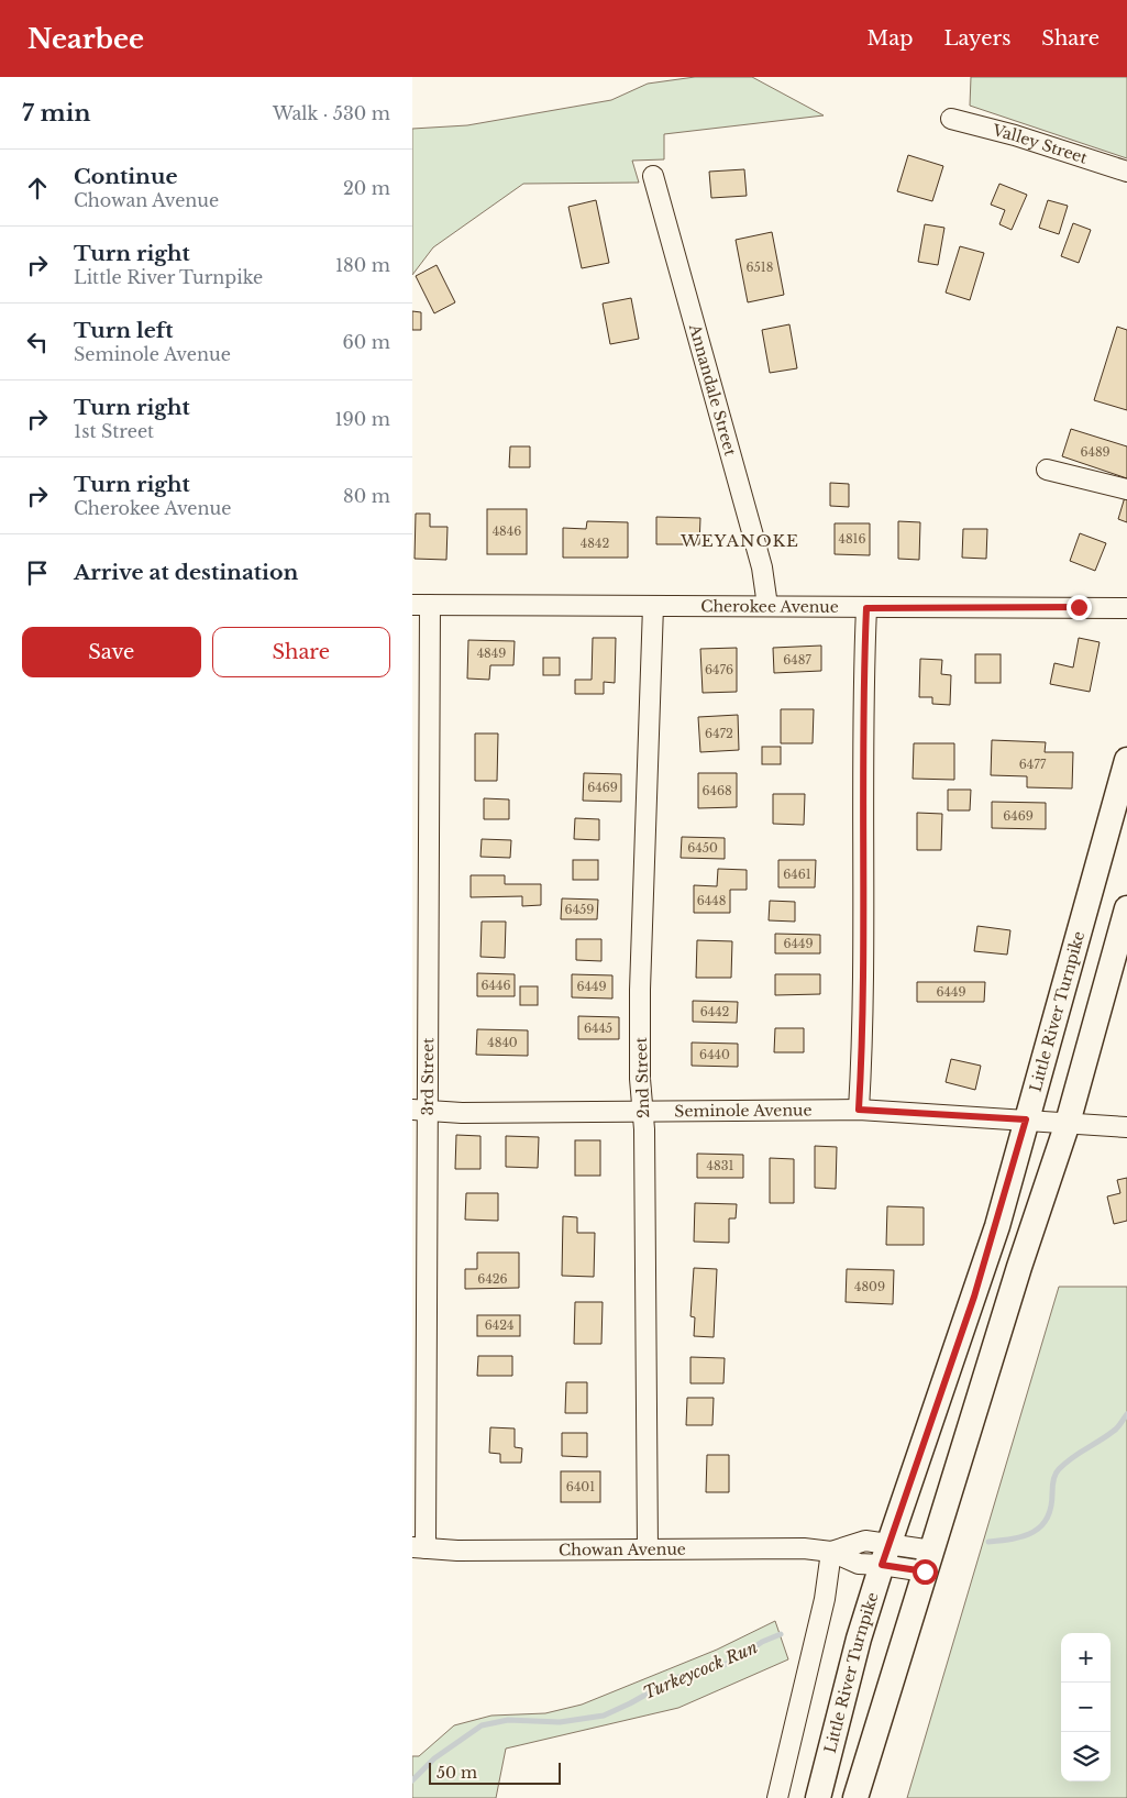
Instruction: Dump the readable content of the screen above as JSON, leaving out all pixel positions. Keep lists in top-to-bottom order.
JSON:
{
  "streets": {
    "main road": ["Little River Turnpike"],
    "street": [
      "Valley Street",
      "Annandale Street",
      "Cherokee Avenue",
      "3rd Street",
      "2nd Street",
      "Seminole Avenue",
      "Chowan Avenue"
    ]
  },
  "crossings": [
    ["Annandale Street", "Cherokee Avenue"],
    ["Cherokee Avenue", "3rd Street"],
    ["Cherokee Avenue", "2nd Street"],
    ["Little River Turnpike", "Seminole Avenue"],
    ["Little River Turnpike", "Chowan Avenue"],
    ["3rd Street", "Seminole Avenue"],
    ["3rd Street", "Chowan Avenue"],
    ["2nd Street", "Seminole Avenue"],
    ["2nd Street", "Chowan Avenue"]
  ],
  "districts": ["WEYANOKE"],
  "water": ["Turkeycock Run"],
  "house_numbers": [
    "6518",
    "6489",
    "4846",
    "4816",
    "4842",
    "4849",
    "6487",
    "6476",
    "6472",
    "6477",
    "6469",
    "6468",
    "6469",
    "6450",
    "6461",
    "6448",
    "6459",
    "6449",
    "6446",
    "6449",
    "6449",
    "6442",
    "6445",
    "4840",
    "6440",
    "4831",
    "6426",
    "4809",
    "6424",
    "6401"
  ],
  "scale_bar": "50 m",
  "page": {
    "header": "Nearbee",
    "nav": ["Map", "Layers", "Share"],
    "heading": ["7 min", "Walk · 530 m"],
    "list": [
      ["Continue", "Chowan Avenue", "20 m"],
      ["Turn right", "Little River Turnpike", "180 m"],
      ["Turn left", "Seminole Avenue", "60 m"],
      ["Turn right", "1st Street", "190 m"],
      ["Turn right", "Cherokee Avenue", "80 m"],
      "Arrive at destination"
    ],
    "buttons": ["Save", "Share"],
    "map_buttons": ["+", "−"],
    "scale": "50 m"
  }
}
